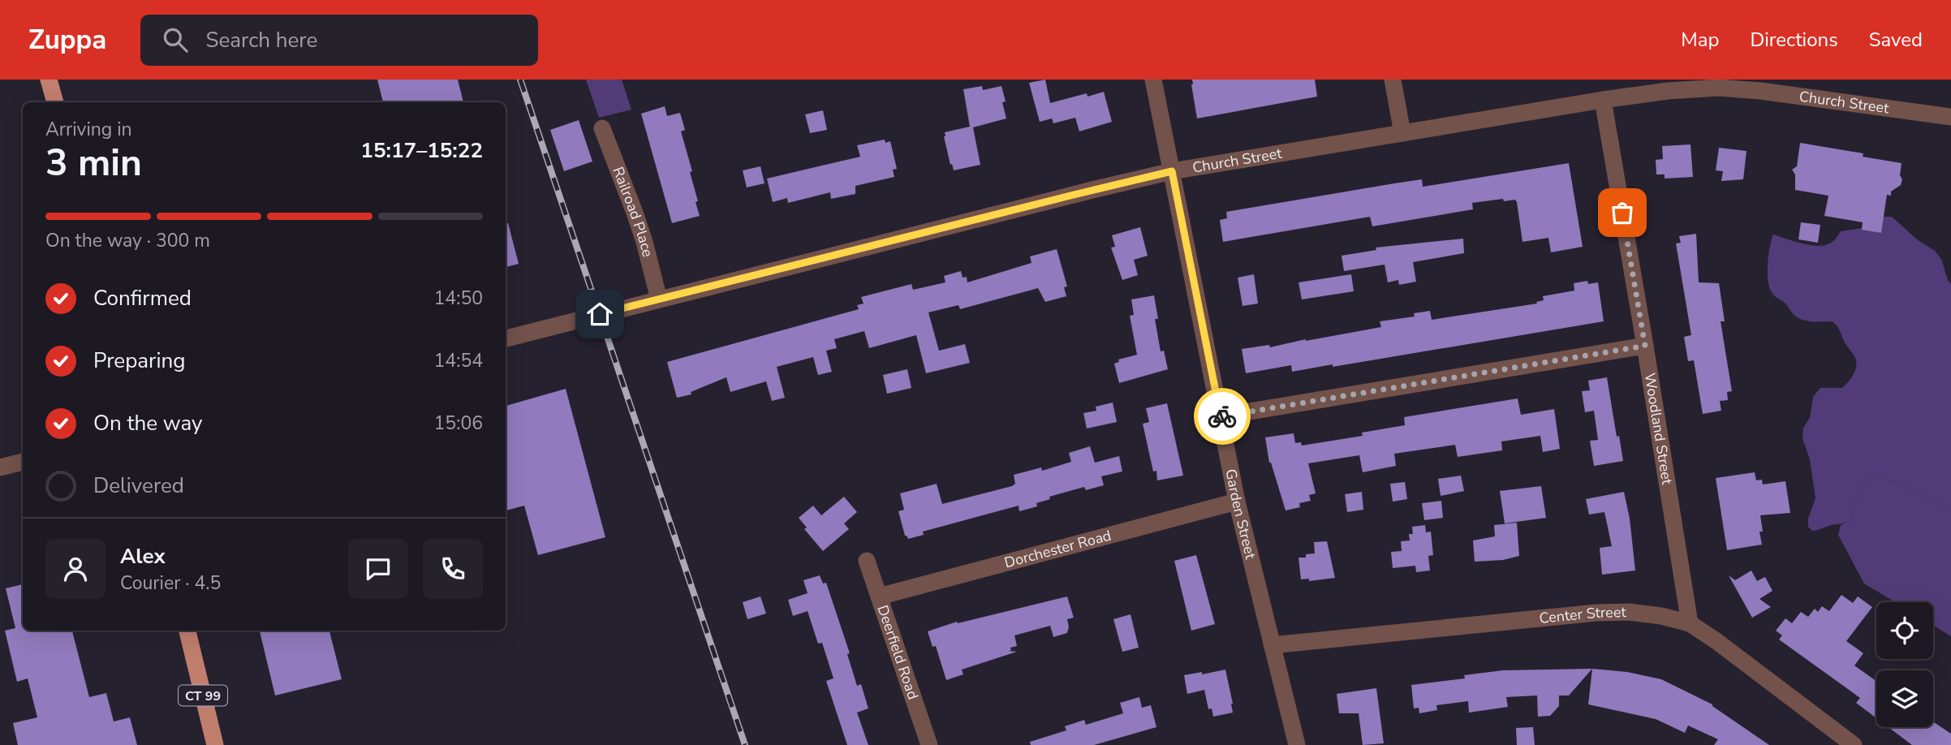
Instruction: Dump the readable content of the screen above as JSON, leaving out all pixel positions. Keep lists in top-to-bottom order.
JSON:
{
  "streets": {
    "main road": ["CT 99"],
    "street": [
      "Church Street",
      "Railroad Place",
      "Woodland Street",
      "Garden Street",
      "Dorchester Road",
      "Center Street",
      "Deerfield Road"
    ]
  },
  "crossings": [
    ["Church Street", "Railroad Place"],
    ["Church Street", "Woodland Street"],
    ["Church Street", "Garden Street"],
    ["Woodland Street", "Center Street"],
    ["Garden Street", "Dorchester Road"],
    ["Garden Street", "Center Street"],
    ["Dorchester Road", "Deerfield Road"]
  ],
  "page": {
    "header": "Zuppa",
    "search": "Search here",
    "nav": ["Map", "Directions", "Saved"],
    "heading": ["3 min", "Arriving in", "15:17–15:22"],
    "panel": ["Alex", "Courier · 4.5"],
    "bar": "On the way · 300 m",
    "list": [
      ["Confirmed", "14:50"],
      ["Preparing", "14:54"],
      ["On the way", "15:06"],
      "Delivered"
    ]
  }
}
